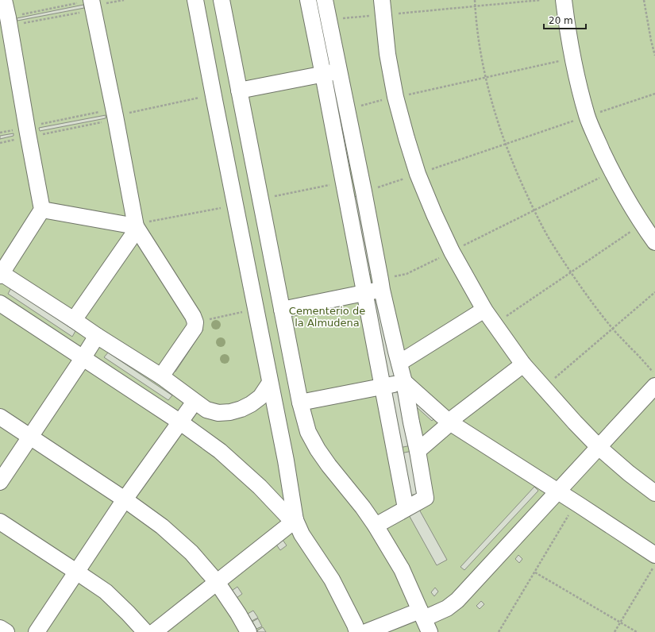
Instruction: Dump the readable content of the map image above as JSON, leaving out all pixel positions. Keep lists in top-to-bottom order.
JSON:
{
  "parks": ["Cementerio de la Almudena"],
  "scale_bar": "20 m"
}
